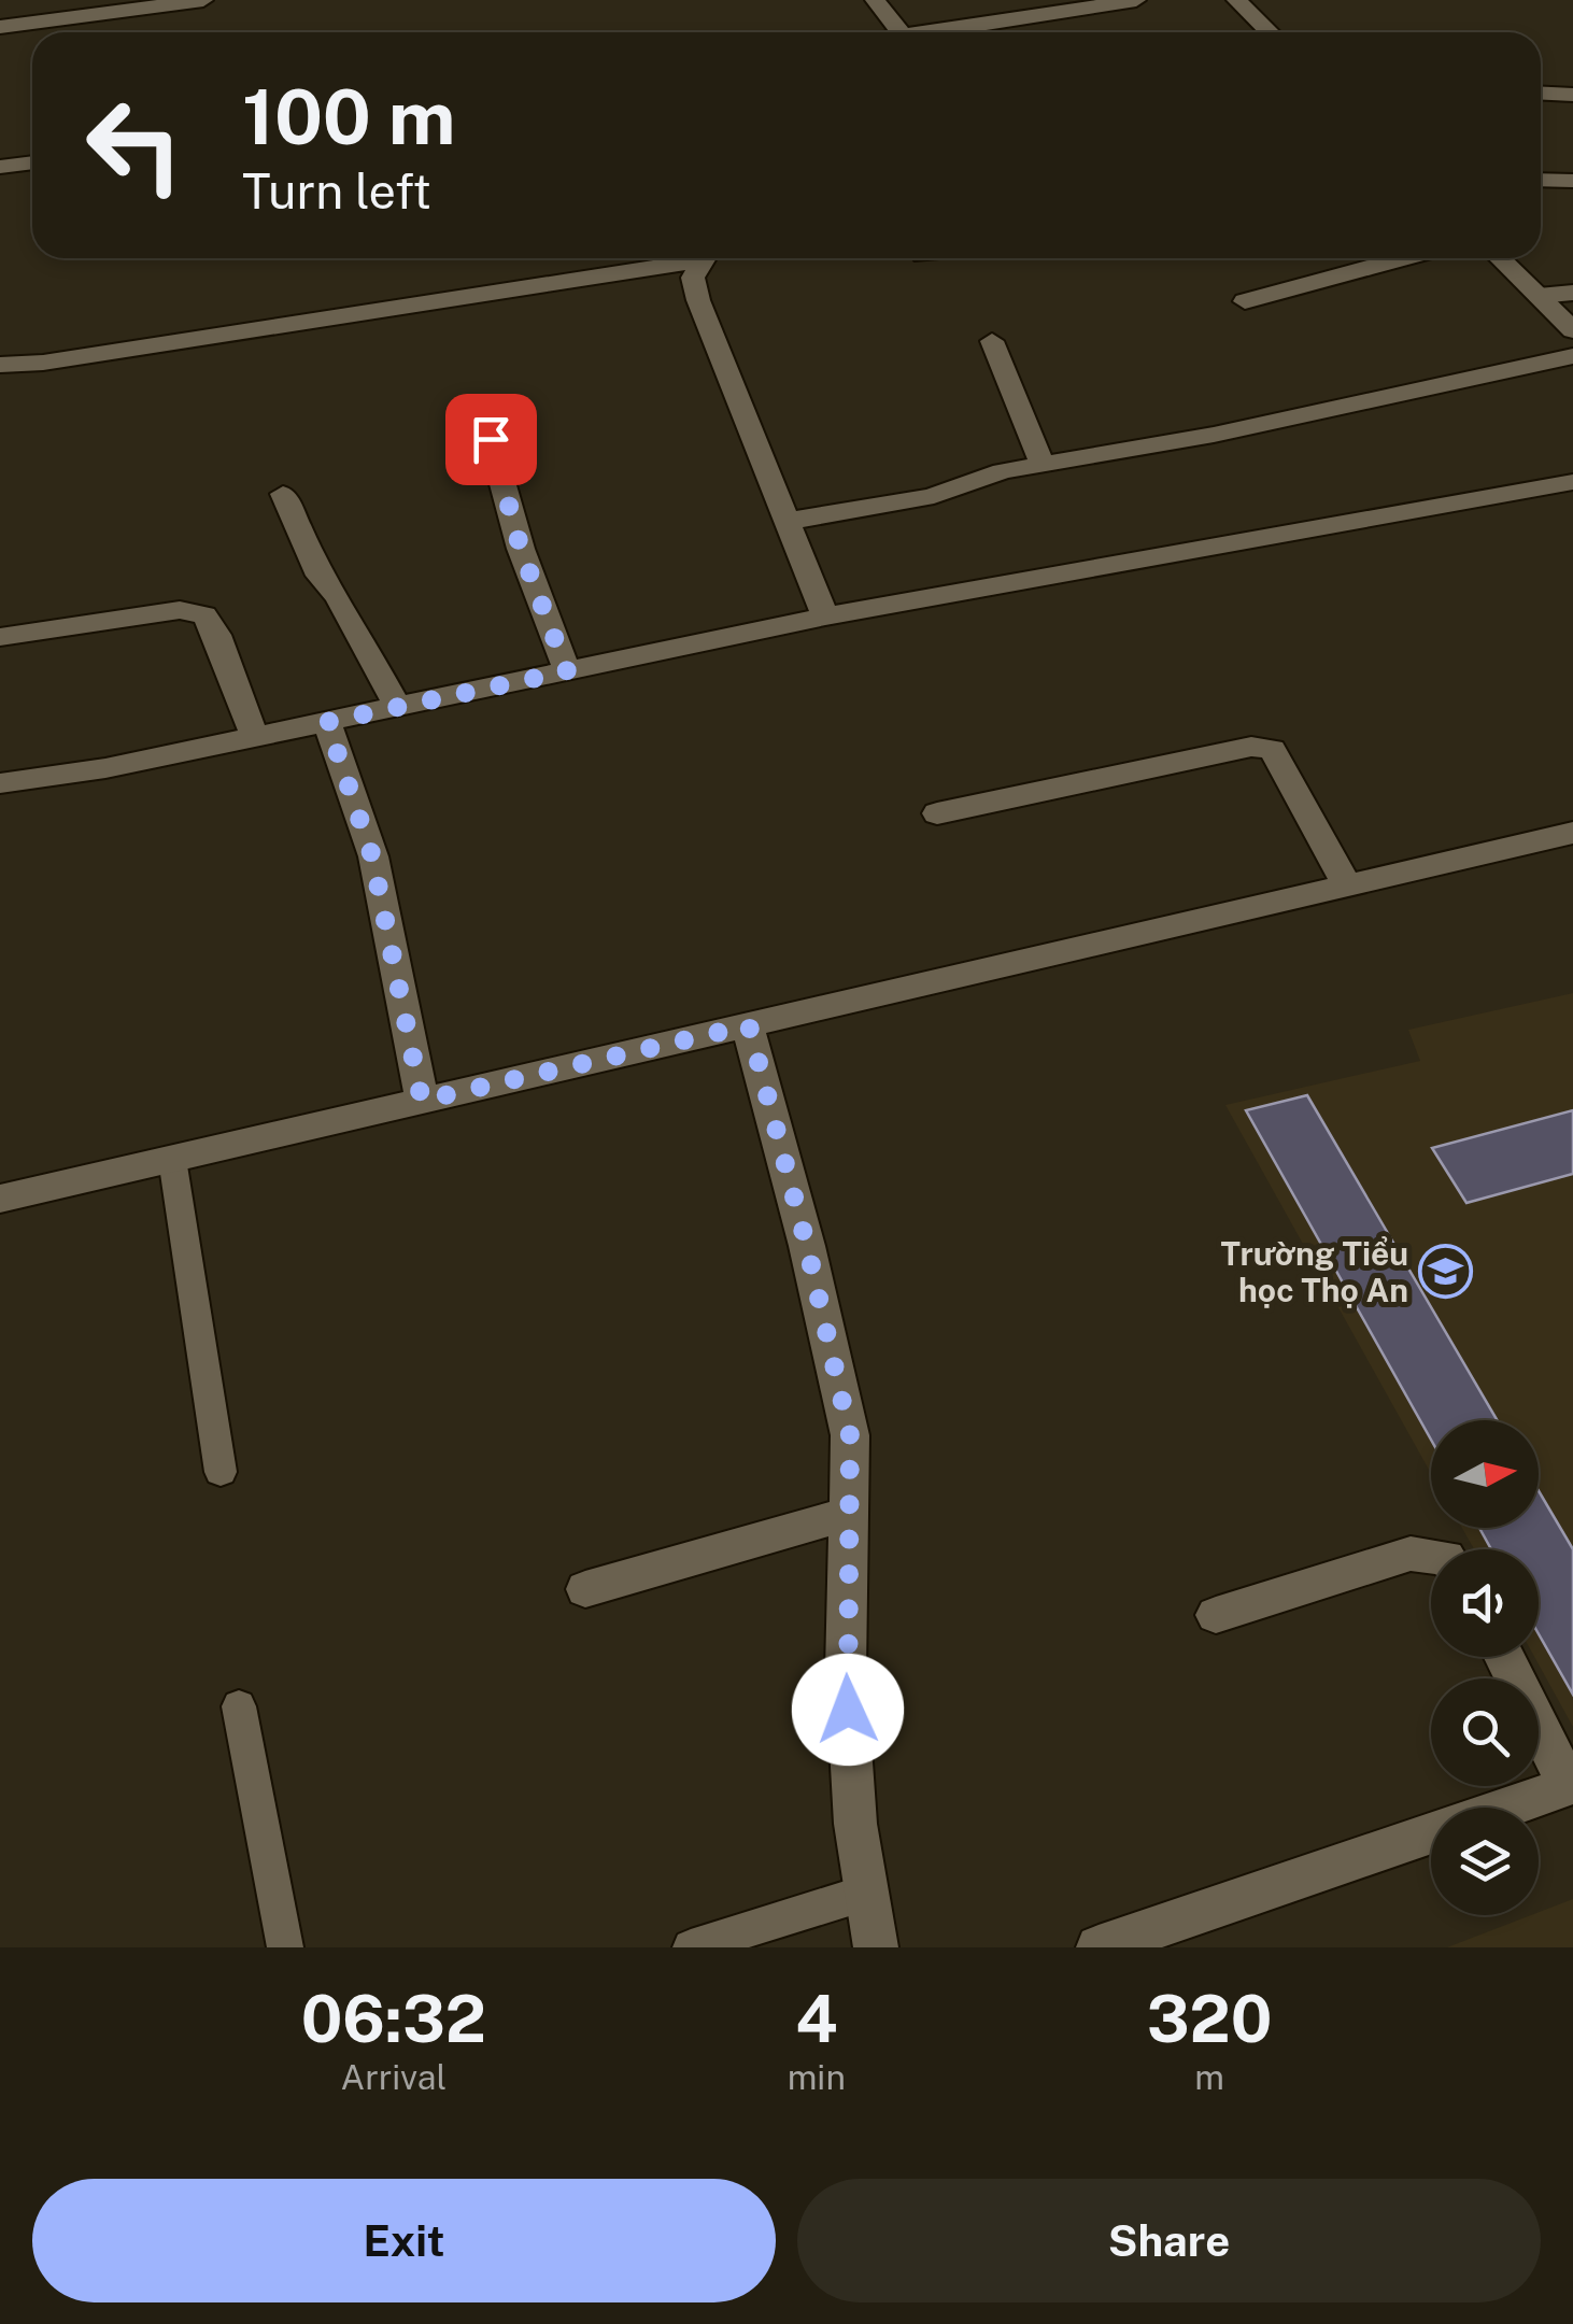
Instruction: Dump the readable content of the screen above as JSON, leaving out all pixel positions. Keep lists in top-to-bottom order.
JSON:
{
  "places": {
    "school or university": ["Trường Tiểu học Thọ An"]
  },
  "north": "right",
  "page": {
    "turn": ["100 m", "Turn left"],
    "eta": [
      "06:32",
      "Arrival",
      "4",
      "min",
      "320",
      "m"
    ],
    "buttons": ["Exit", "Share"]
  }
}
